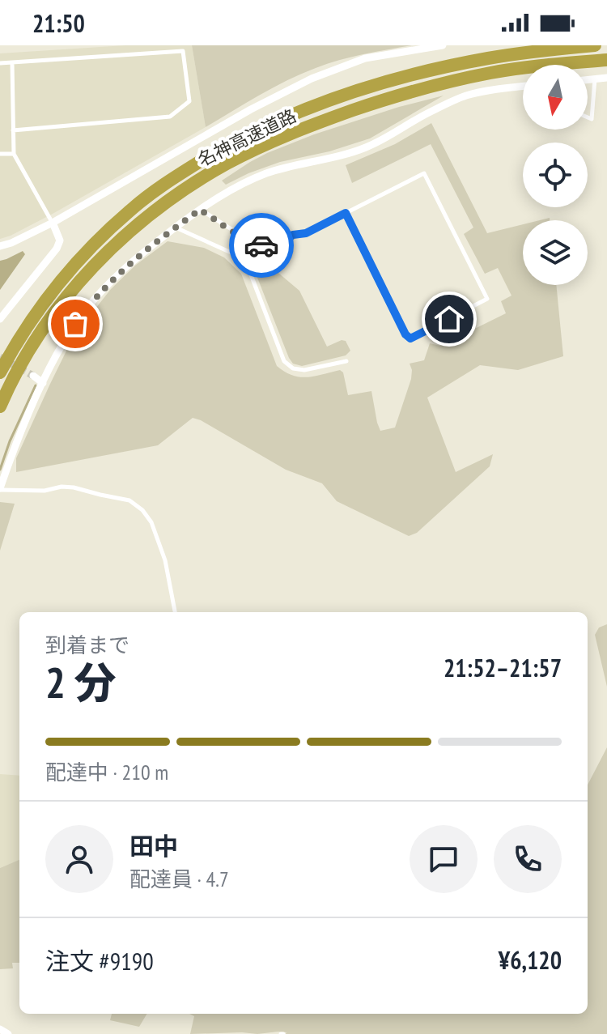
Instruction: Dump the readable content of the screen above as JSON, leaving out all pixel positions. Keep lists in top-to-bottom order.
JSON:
{
  "streets": {
    "highway": ["名神高速道路"]
  },
  "north": "bottom",
  "page": {
    "status": "21:50",
    "heading": ["2 分", "到着まで", "21:52–21:57"],
    "panel": [
      "田中",
      "配達員 · 4.7",
      "注文 #9190",
      "¥6,120"
    ],
    "bar": "配達中 · 210 m"
  }
}
